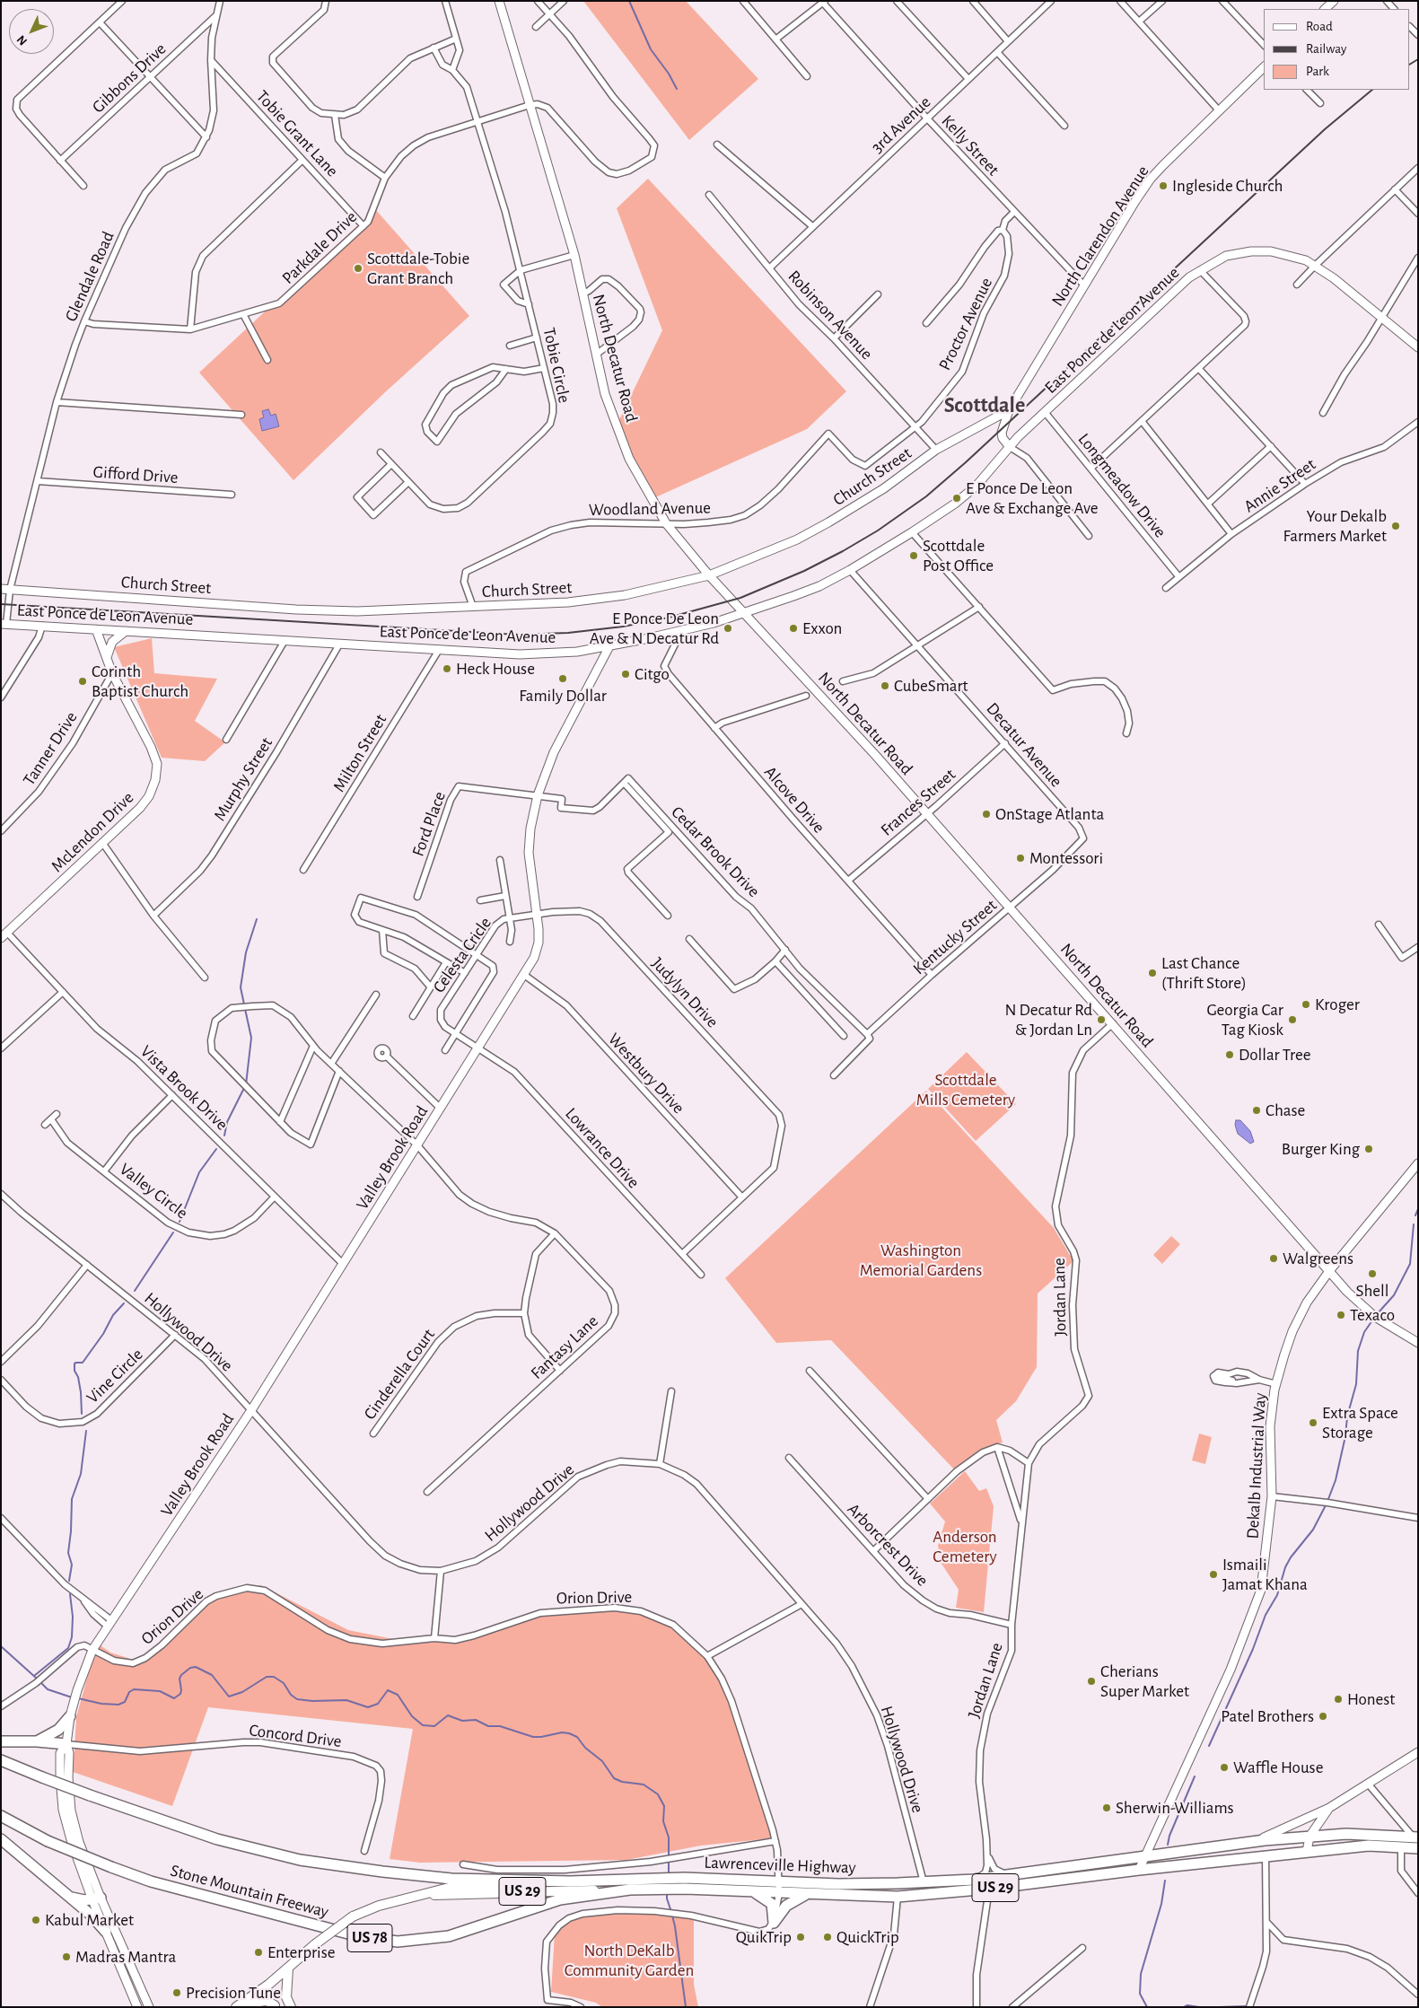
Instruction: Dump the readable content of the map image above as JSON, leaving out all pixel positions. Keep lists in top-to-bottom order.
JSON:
{
  "streets": {
    "highway": [
      "Lawrenceville Highway",
      "US 29",
      "Stone Mountain Freeway",
      "US 78"
    ],
    "main road": [
      "North Clarendon Avenue",
      "East Ponce de Leon Avenue",
      "North Decatur Road",
      "Church Street",
      "McLendon Drive",
      "Valley Brook Road",
      "Dekalb Industrial Way"
    ],
    "street": [
      "Gibbons Drive",
      "3rd Avenue",
      "Tobie Grant Lane",
      "Kelly Street",
      "Parkdale Drive",
      "Glendale Road",
      "Robinson Avenue",
      "Proctor Avenue",
      "Tobie Circle",
      "Gifford Drive",
      "Longmeadow Drive",
      "Annie Street",
      "Woodland Avenue",
      "Decatur Avenue",
      "Tanner Drive",
      "Milton Street",
      "Murphy Street",
      "Alcove Drive",
      "Frances Street",
      "Ford Place",
      "Cedar Brook Drive",
      "Kentucky Street",
      "Celesta Cricle",
      "Judylyn Drive",
      "Westbury Drive",
      "Vista Brook Drive",
      "Lowrance Drive",
      "Valley Circle",
      "Jordan Lane",
      "Hollywood Drive",
      "Fantasy Lane",
      "Cinderella Court",
      "Vine Circle",
      "Arborcrest Drive",
      "Orion Drive",
      "Concord Drive"
    ]
  },
  "crossings": [
    ["Gibbons Drive", "Glendale Road"],
    ["3rd Avenue", "Kelly Street"],
    ["3rd Avenue", "Robinson Avenue"],
    ["Tobie Grant Lane", "Parkdale Drive"],
    ["Tobie Grant Lane", "Glendale Road"],
    ["Kelly Street", "North Clarendon Avenue"],
    ["North Clarendon Avenue", "East Ponce de Leon Avenue"],
    ["North Clarendon Avenue", "Church Street"],
    ["Parkdale Drive", "Glendale Road"],
    ["Parkdale Drive", "North Decatur Road"],
    ["Parkdale Drive", "Tobie Circle"],
    ["Glendale Road", "East Ponce de Leon Avenue"],
    ["Glendale Road", "Gifford Drive"],
    ["Glendale Road", "Church Street"],
    ["Robinson Avenue", "Proctor Avenue"],
    ["Robinson Avenue", "Church Street"],
    ["Proctor Avenue", "Woodland Avenue"],
    ["East Ponce de Leon Avenue", "North Decatur Road"],
    ["East Ponce de Leon Avenue", "Longmeadow Drive"],
    ["East Ponce de Leon Avenue", "Decatur Avenue"],
    ["East Ponce de Leon Avenue", "Milton Street"],
    ["East Ponce de Leon Avenue", "Murphy Street"],
    ["East Ponce de Leon Avenue", "Alcove Drive"],
    ["East Ponce de Leon Avenue", "McLendon Drive"],
    ["East Ponce de Leon Avenue", "Valley Brook Road"],
    ["North Decatur Road", "Church Street"],
    ["North Decatur Road", "Woodland Avenue"],
    ["North Decatur Road", "Frances Street"],
    ["North Decatur Road", "Kentucky Street"],
    ["North Decatur Road", "Jordan Lane"],
    ["North Decatur Road", "Dekalb Industrial Way"],
    ["Church Street", "Woodland Avenue"],
    ["Longmeadow Drive", "Annie Street"],
    ["Decatur Avenue", "Frances Street"],
    ["Decatur Avenue", "Kentucky Street"],
    ["Tanner Drive", "McLendon Drive"],
    ["Alcove Drive", "Frances Street"],
    ["Alcove Drive", "Kentucky Street"],
    ["Ford Place", "Cedar Brook Drive"],
    ["Ford Place", "Valley Brook Road"],
    ["McLendon Drive", "Vista Brook Drive"],
    ["Cedar Brook Drive", "Kentucky Street"],
    ["Cedar Brook Drive", "Valley Brook Road"],
    ["Celesta Cricle", "Judylyn Drive"],
    ["Celesta Cricle", "Lowrance Drive"],
    ["Celesta Cricle", "Valley Brook Road"],
    ["Judylyn Drive", "Westbury Drive"],
    ["Judylyn Drive", "Lowrance Drive"],
    ["Judylyn Drive", "Valley Brook Road"],
    ["Westbury Drive", "Valley Brook Road"],
    ["Vista Brook Drive", "Valley Brook Road"],
    ["Vista Brook Drive", "Valley Circle"],
    ["Lowrance Drive", "Valley Brook Road"],
    ["Valley Brook Road", "Hollywood Drive"],
    ["Valley Brook Road", "Fantasy Lane"],
    ["Valley Brook Road", "Orion Drive"],
    ["Valley Brook Road", "Concord Drive"],
    ["Jordan Lane", "Arborcrest Drive"],
    ["Jordan Lane", "Lawrenceville Highway"],
    ["Hollywood Drive", "Vine Circle"],
    ["Hollywood Drive", "Lawrenceville Highway"],
    ["Dekalb Industrial Way", "Lawrenceville Highway"],
    ["Dekalb Industrial Way", "US 29"],
    ["Orion Drive", "Lawrenceville Highway"],
    ["Lawrenceville Highway", "US 29"],
    ["Lawrenceville Highway", "Stone Mountain Freeway"]
  ],
  "districts": ["Scottdale"],
  "parks": [
    "Scottdale Mills Cemetery",
    "Washington Memorial Gardens",
    "Anderson Cemetery",
    "North DeKalb Community Garden"
  ],
  "places": [
    "Ingleside Church",
    "Scottdale-Tobie Grant Branch",
    "E Ponce De Leon Ave & Exchange Ave",
    "Your Dekalb Farmers Market",
    "Scottdale Post Office",
    "E Ponce De Leon Ave & N Decatur Rd",
    "Exxon",
    "Heck House",
    "Citgo",
    "Family Dollar",
    "Corinth Baptist Church",
    "CubeSmart",
    "OnStage Atlanta",
    "Montessori",
    "Last Chance (Thrift Store)",
    "Kroger",
    "N Decatur Rd & Jordan Ln",
    "Georgia Car Tag Kiosk",
    "Dollar Tree",
    "Chase",
    "Burger King",
    "Walgreens",
    "Shell",
    "Texaco",
    "Extra Space Storage",
    "Ismaili Jamat Khana",
    "Cherians Super Market",
    "Honest",
    "Patel Brothers",
    "Waffle House",
    "Sherwin-Williams",
    "Kabul Market",
    "QuikTrip",
    "QuickTrip",
    "Enterprise",
    "Madras Mantra",
    "Precision Tune"
  ],
  "legend": ["Road", "Railway", "Park"],
  "north": "bottom left"
}
